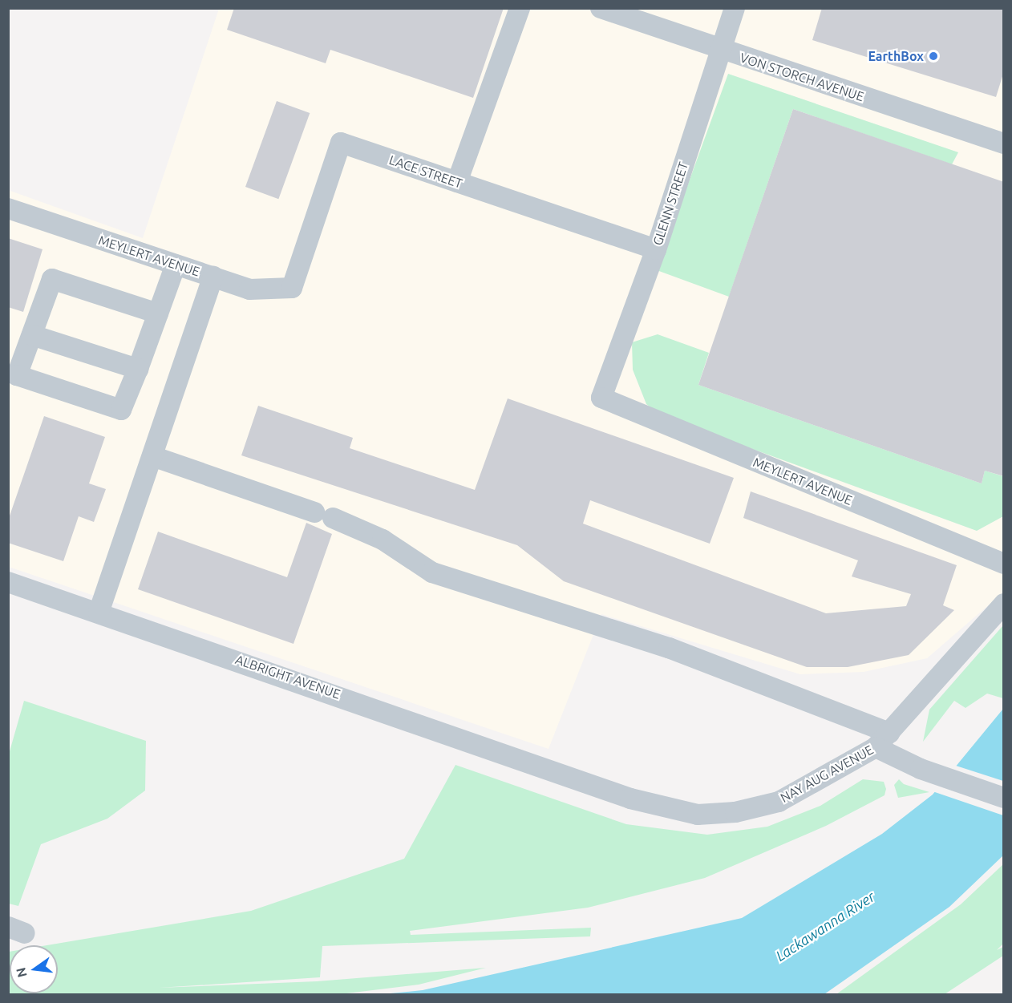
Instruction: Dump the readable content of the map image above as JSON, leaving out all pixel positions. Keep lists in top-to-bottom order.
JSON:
{
  "streets": {
    "street": [
      "VON STORCH AVENUE",
      "LACE STREET",
      "GLENN STREET",
      "MEYLERT AVENUE",
      "ALBRIGHT AVENUE",
      "NAY AUG AVENUE"
    ]
  },
  "crossings": [
    ["VON STORCH AVENUE", "GLENN STREET"],
    ["LACE STREET", "GLENN STREET"],
    ["LACE STREET", "MEYLERT AVENUE"],
    ["GLENN STREET", "MEYLERT AVENUE"],
    ["ALBRIGHT AVENUE", "NAY AUG AVENUE"]
  ],
  "water": ["Lackawanna River"],
  "places": ["EarthBox"],
  "north": "left"
}
